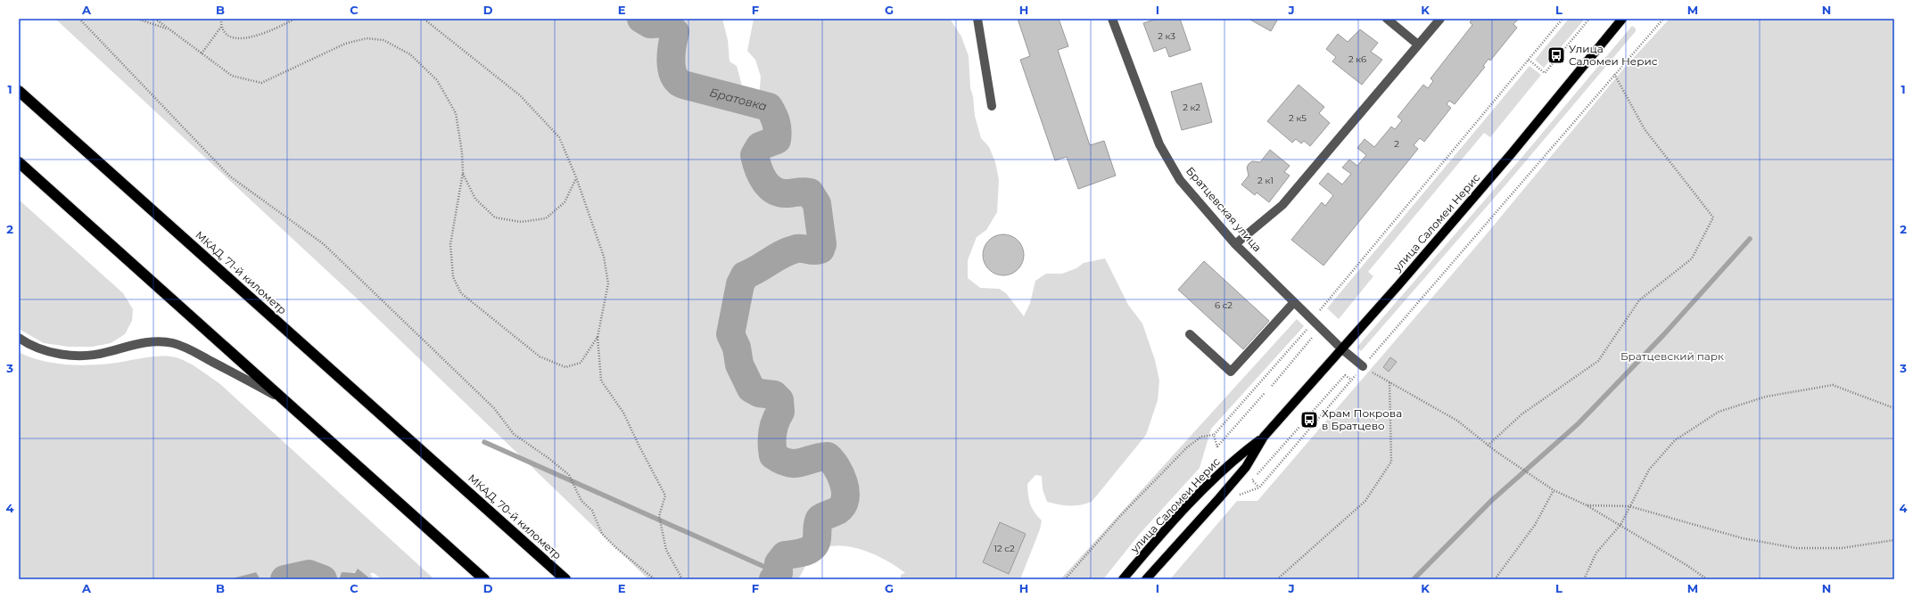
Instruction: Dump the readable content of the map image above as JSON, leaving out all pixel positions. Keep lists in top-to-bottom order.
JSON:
{
  "streets": {
    "highway": ["МКАД, 71-й километр", "МКАД, 70-й километр"],
    "main road": ["улица Саломеи Нерис"],
    "street": ["Братцевская улица"]
  },
  "crossings": [
    ["Братцевская улица", "улица Саломеи Нерис"],
    ["МКАД, 71-й километр", "МКАД, 70-й километр"]
  ],
  "water": ["Братовка"],
  "parks": ["Братцевский парк"],
  "places": {
    "bus stop": ["Улица Саломеи Нерис", "Храм Покрова в Братцево"]
  },
  "house_numbers": [
    "2 к3",
    "2 к6",
    "2 к2",
    "2 к5",
    "2",
    "2 к1",
    "6 с2",
    "12 с2"
  ],
  "grid": {
    "columns": [
      "A",
      "B",
      "C",
      "D",
      "E",
      "F",
      "G",
      "H",
      "I",
      "J",
      "K",
      "L",
      "M",
      "N"
    ],
    "rows": [
      "1",
      "2",
      "3",
      "4"
    ]
  }
}
